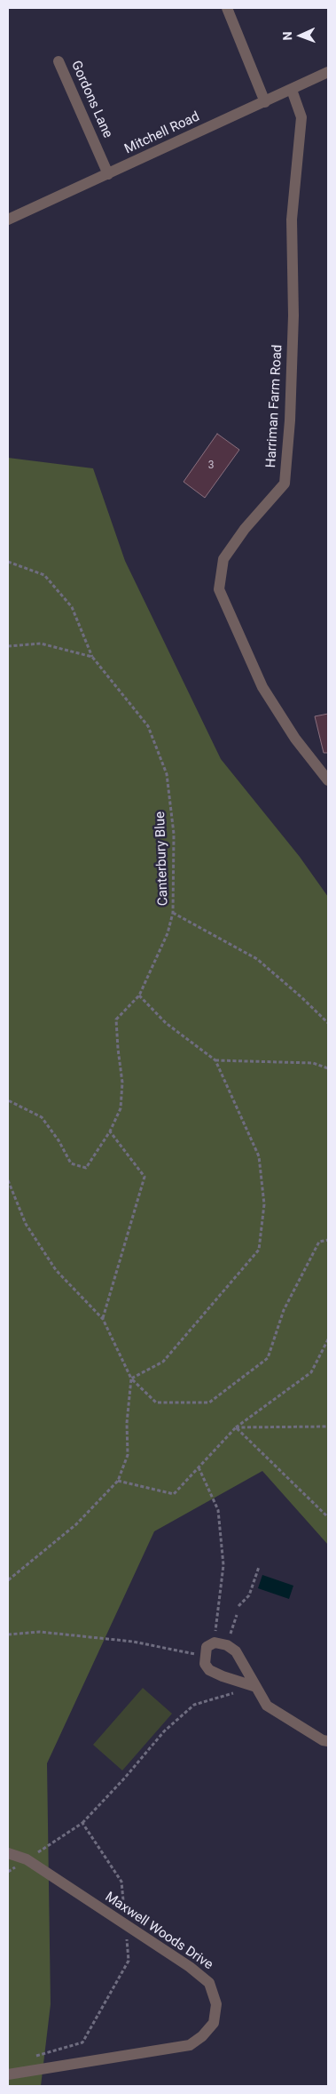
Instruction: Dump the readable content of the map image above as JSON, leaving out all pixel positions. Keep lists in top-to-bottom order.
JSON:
{
  "streets": {
    "street": [
      "Gordons Lane",
      "Mitchell Road",
      "Harriman Farm Road",
      "Maxwell Woods Drive"
    ],
    "path": ["Canterbury Blue"]
  },
  "crossings": [
    ["Gordons Lane", "Mitchell Road"],
    ["Mitchell Road", "Harriman Farm Road"]
  ],
  "house_numbers": ["3"],
  "north": "left"
}
